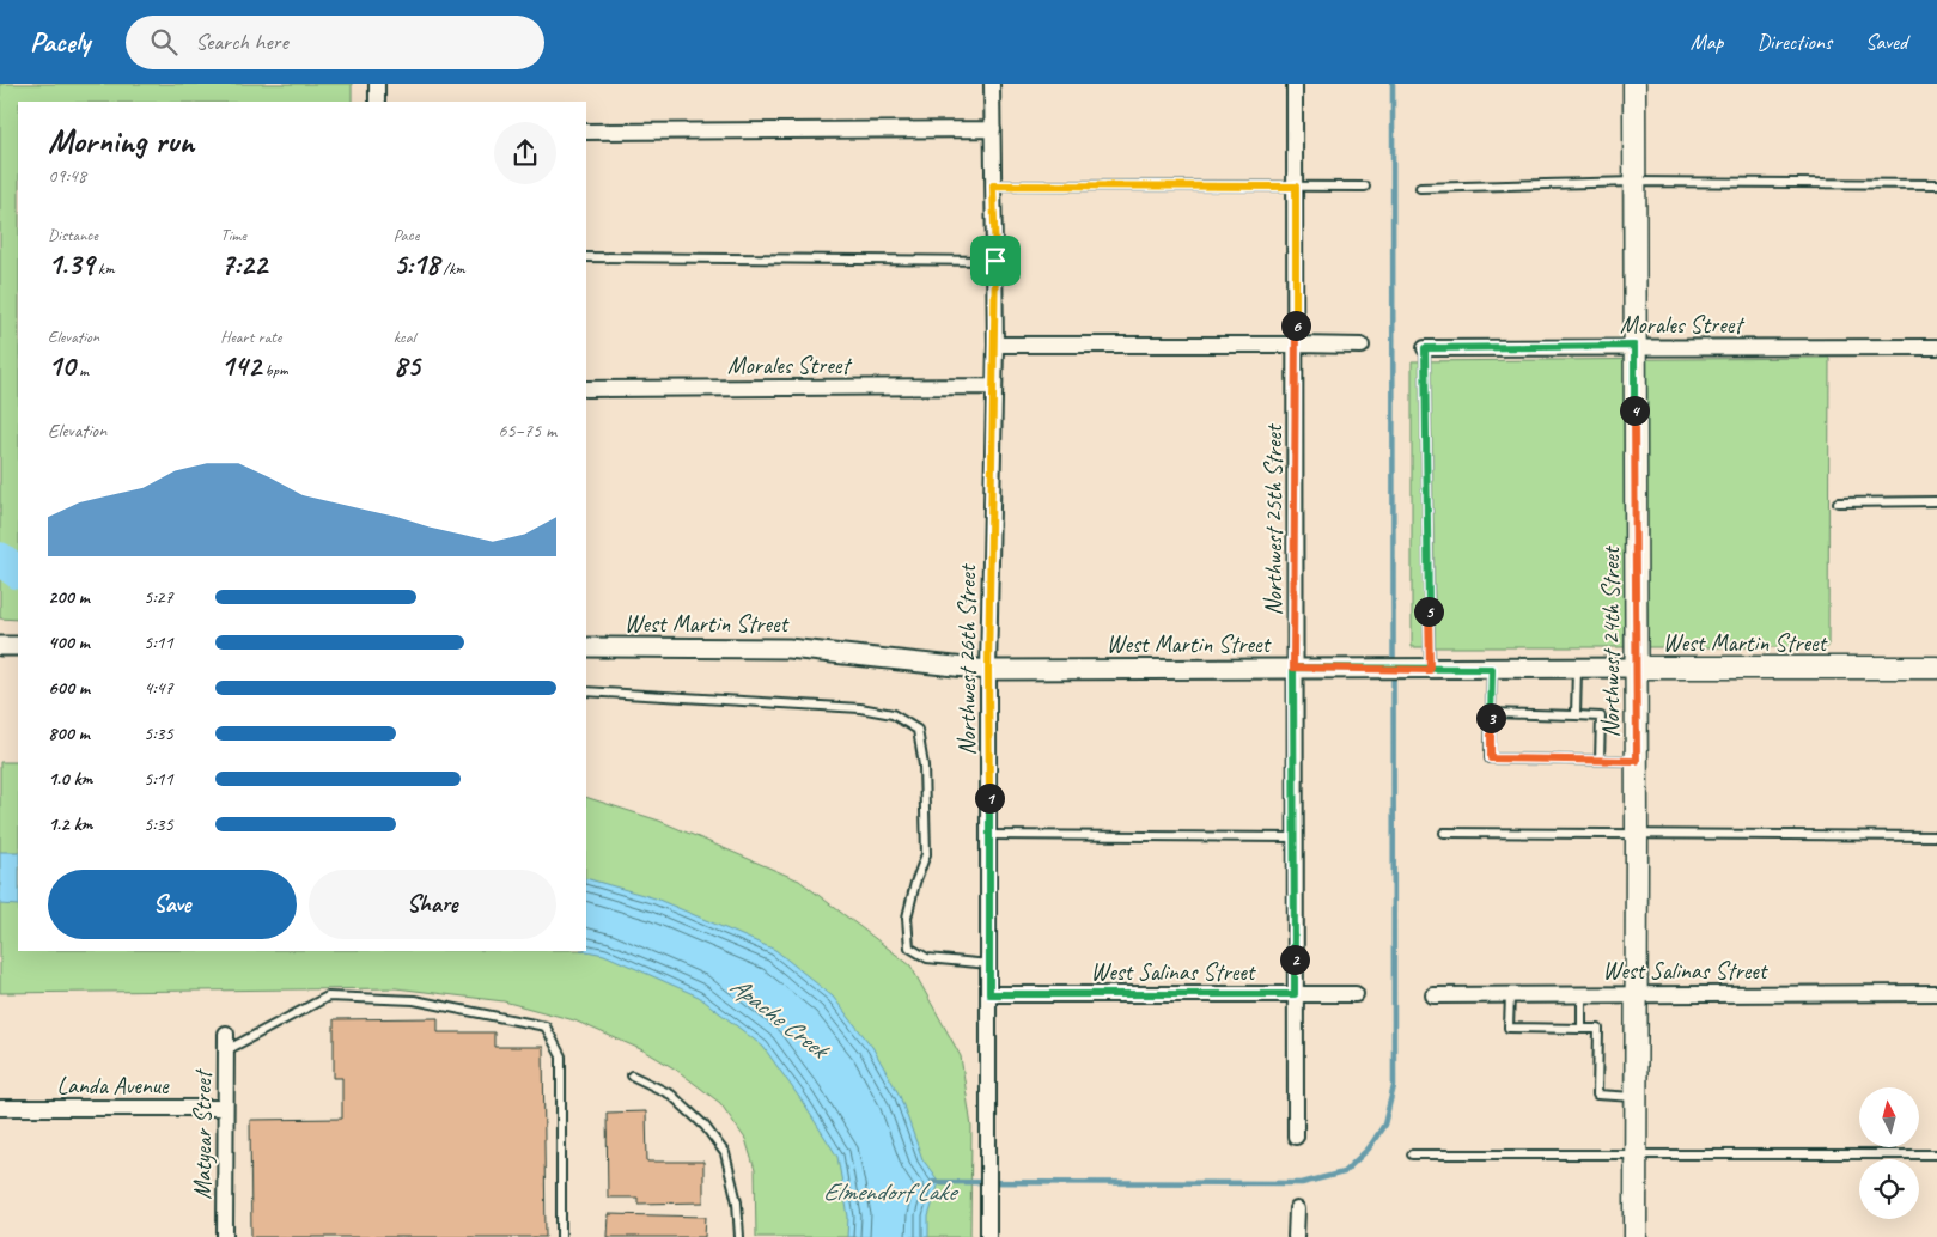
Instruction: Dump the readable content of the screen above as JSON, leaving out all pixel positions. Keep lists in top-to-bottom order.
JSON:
{
  "streets": {
    "main road": ["West Martin Street", "Northwest 24th Street"],
    "street": [
      "Morales Street",
      "Northwest 25th Street",
      "Northwest 26th Street",
      "West Salinas Street",
      "Landa Avenue",
      "Matyear Street"
    ]
  },
  "crossings": [
    ["Morales Street", "Northwest 24th Street"],
    ["Morales Street", "Northwest 26th Street"],
    ["Northwest 25th Street", "West Martin Street"],
    ["Northwest 25th Street", "West Salinas Street"],
    ["West Martin Street", "Northwest 24th Street"],
    ["West Martin Street", "Northwest 26th Street"],
    ["Northwest 24th Street", "West Salinas Street"],
    ["Northwest 26th Street", "West Salinas Street"],
    ["Landa Avenue", "Matyear Street"]
  ],
  "water": ["Apache Creek", "Elmendorf Lake"],
  "north": "top",
  "page": {
    "header": "Pacely",
    "search": "Search here",
    "nav": ["Map", "Directions", "Saved"],
    "heading": ["Morning run", "09:48"],
    "stats": [
      ["Distance", "1.39 km"],
      ["Time", "7:22"],
      ["Pace", "5:18 /km"],
      ["Elevation", "10 m"],
      ["Heart rate", "142 bpm"],
      ["kcal", "85"]
    ],
    "pins": [
      "6",
      "4",
      "5",
      "3",
      "1",
      "2"
    ],
    "chart": ["Elevation", "65–75 m"],
    "list": [
      {
        "name": "200 m",
        "note": "5:27"
      },
      {
        "name": "400 m",
        "note": "5:11"
      },
      {
        "name": "600 m",
        "note": "4:47"
      },
      {
        "name": "800 m",
        "note": "5:35"
      },
      {
        "name": "1.0 km",
        "note": "5:11"
      },
      {
        "name": "1.2 km",
        "note": "5:35"
      }
    ],
    "buttons": ["Save", "Share"]
  }
}
